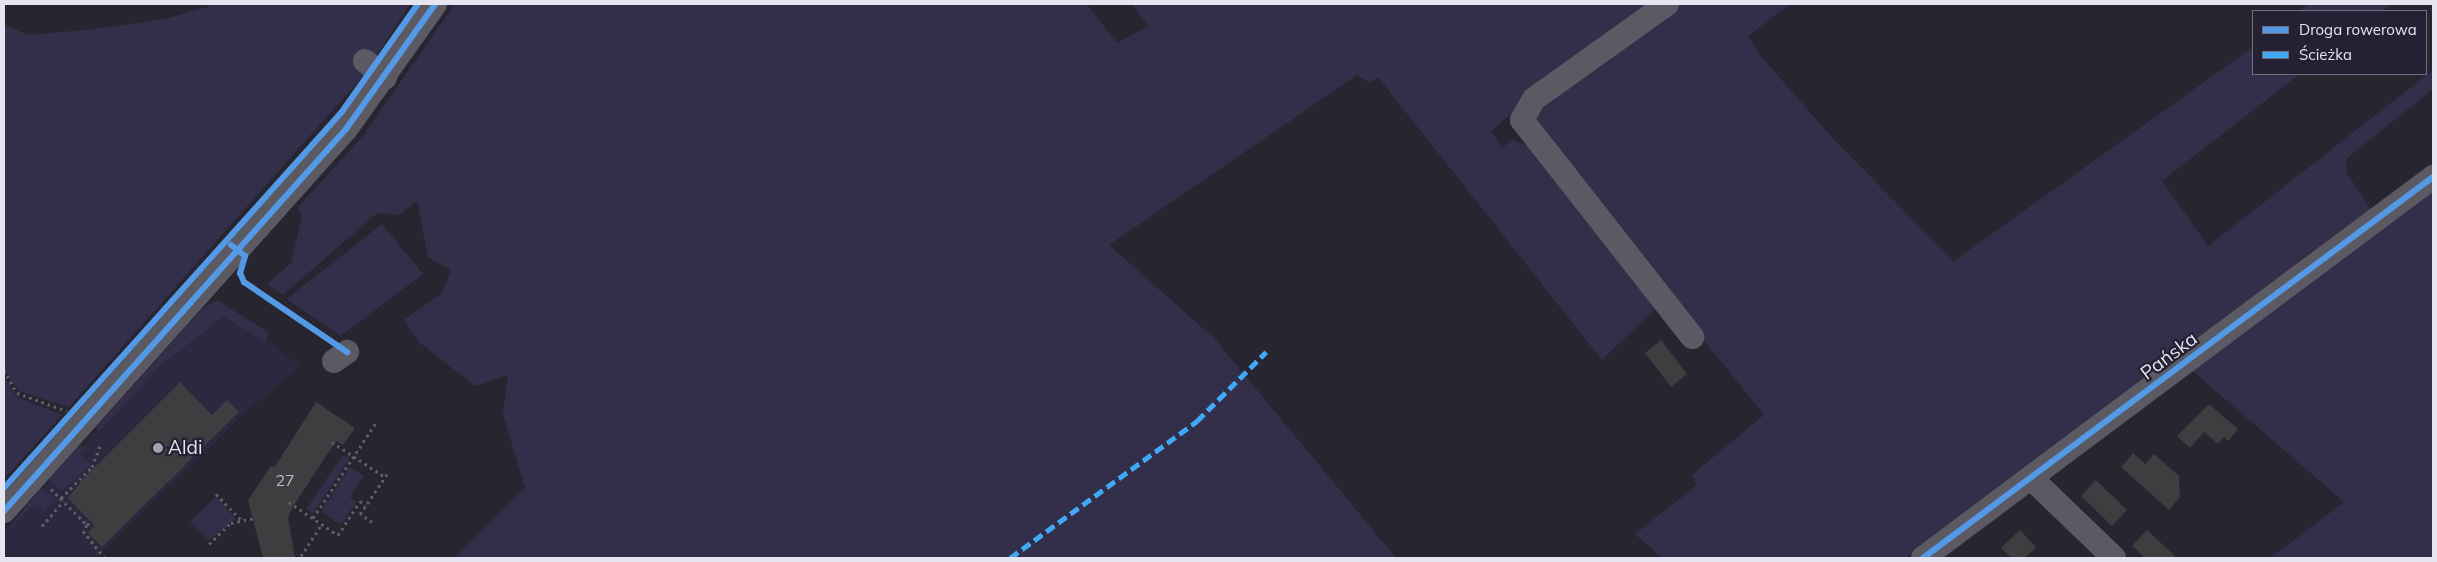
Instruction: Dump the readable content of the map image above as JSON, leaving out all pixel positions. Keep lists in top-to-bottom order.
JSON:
{
  "streets": {
    "street": ["Pańska"]
  },
  "places": ["Aldi"],
  "house_numbers": ["27"],
  "legend": ["Droga rowerowa", "Ścieżka"]
}
